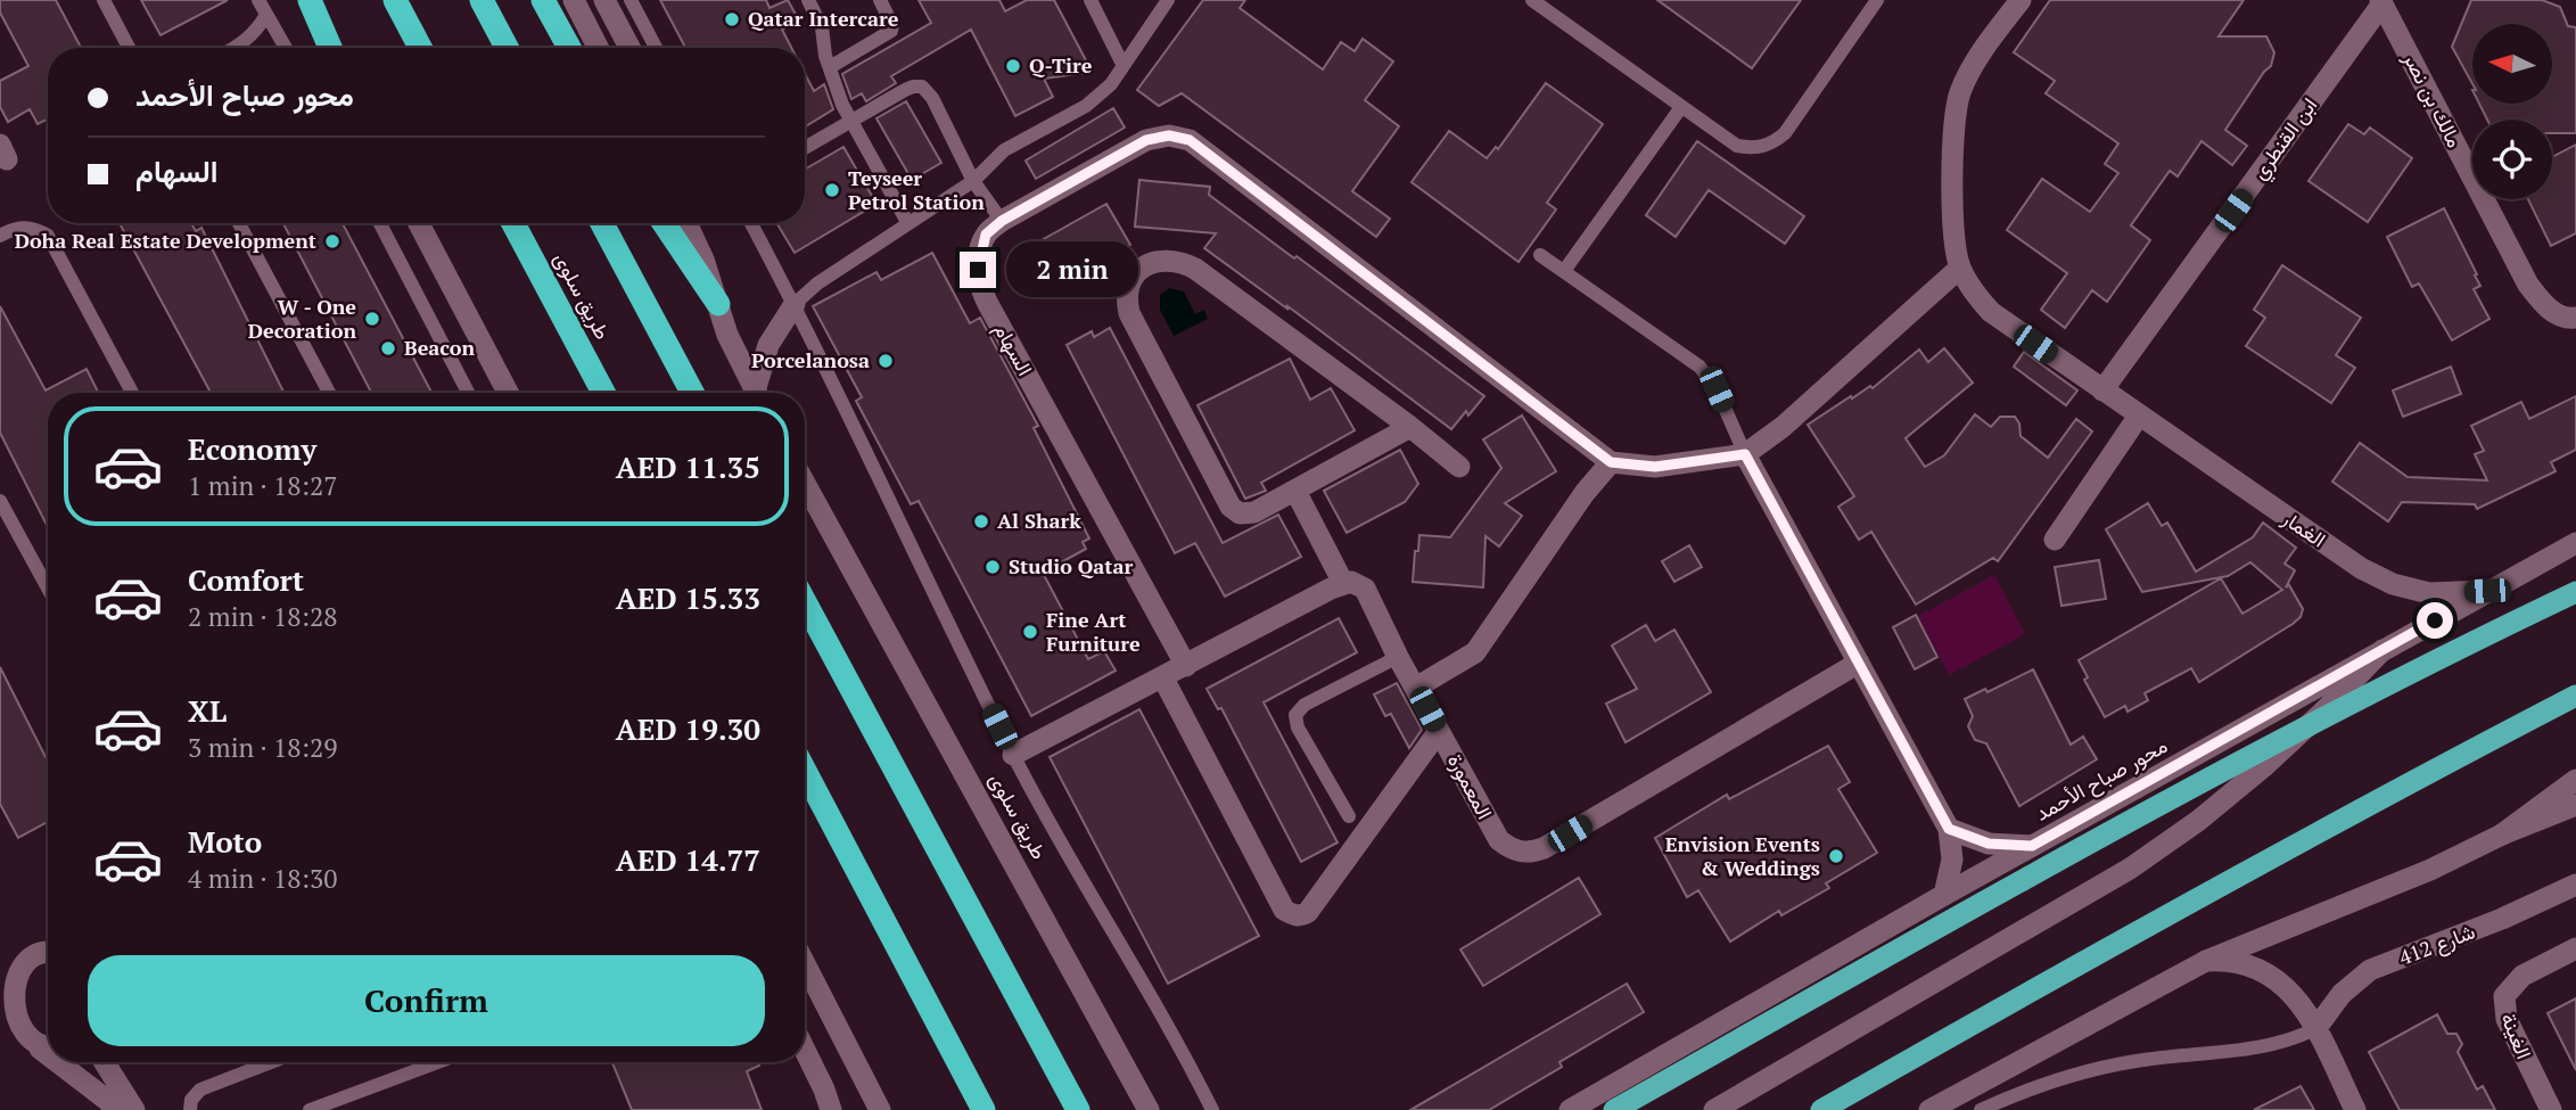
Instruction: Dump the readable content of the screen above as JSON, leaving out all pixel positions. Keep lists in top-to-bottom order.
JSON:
{
  "streets": {
    "highway": ["طريق سلوى"],
    "street": [
      "مالك بن نصر",
      "ابن القنطري",
      "السهام",
      "الغمار",
      "محور صباح الأحمد",
      "المعمورة",
      "شارع 412",
      "الغينة"
    ]
  },
  "crossings": [
    ["مالك بن نصر", "ابن القنطري"],
    ["ابن القنطري", "الغمار"],
    ["الغمار", "محور صباح الأحمد"]
  ],
  "places": [
    "Qatar Intercare",
    "Q-Tire",
    "Teyseer Petrol Station",
    "Doha Real Estate Development",
    "W - One Decoration",
    "Beacon",
    "Porcelanosa",
    "Al Shark",
    "Studio Qatar",
    "Fine Art Furniture",
    "Envision Events & Weddings"
  ],
  "north": "left",
  "page": {
    "banner": ["محور صباح الأحمد", "السهام"],
    "bubble": "2 min",
    "list": [
      {
        "name": "Economy",
        "note": "1 min · 18:27",
        "value": "AED 11.35"
      },
      {
        "name": "Comfort",
        "note": "2 min · 18:28",
        "value": "AED 15.33"
      },
      {
        "name": "XL",
        "note": "3 min · 18:29",
        "value": "AED 19.30"
      },
      {
        "name": "Moto",
        "note": "4 min · 18:30",
        "value": "AED 14.77"
      }
    ],
    "buttons": "Confirm"
  }
}
